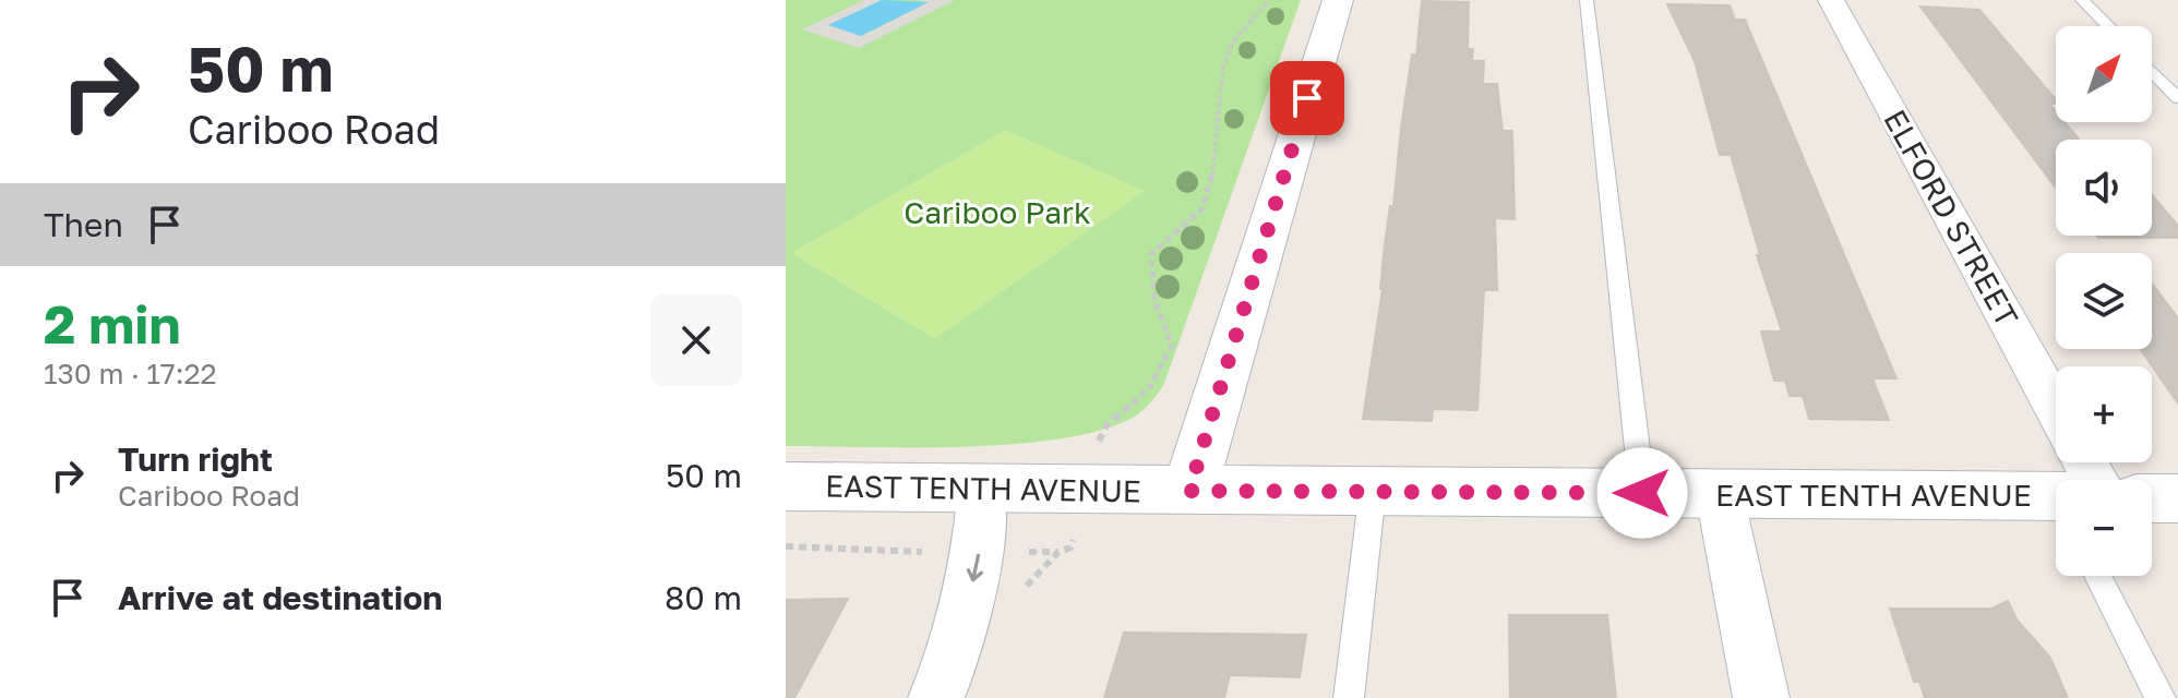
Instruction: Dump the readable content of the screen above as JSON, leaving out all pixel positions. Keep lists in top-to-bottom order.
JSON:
{
  "streets": {
    "main road": ["EAST TENTH AVENUE"],
    "street": ["ELFORD STREET"]
  },
  "parks": ["Cariboo Park"],
  "north": "top right",
  "page": {
    "turn": ["50 m", "Cariboo Road"],
    "map_buttons": ["+", "−"],
    "then": "Then",
    "heading": ["2 min", "130 m · 17:22"],
    "list": [
      {
        "name": "Turn right",
        "note": "Cariboo Road",
        "value": "50 m"
      },
      {
        "name": "Arrive at destination",
        "value": "80 m"
      }
    ]
  }
}
